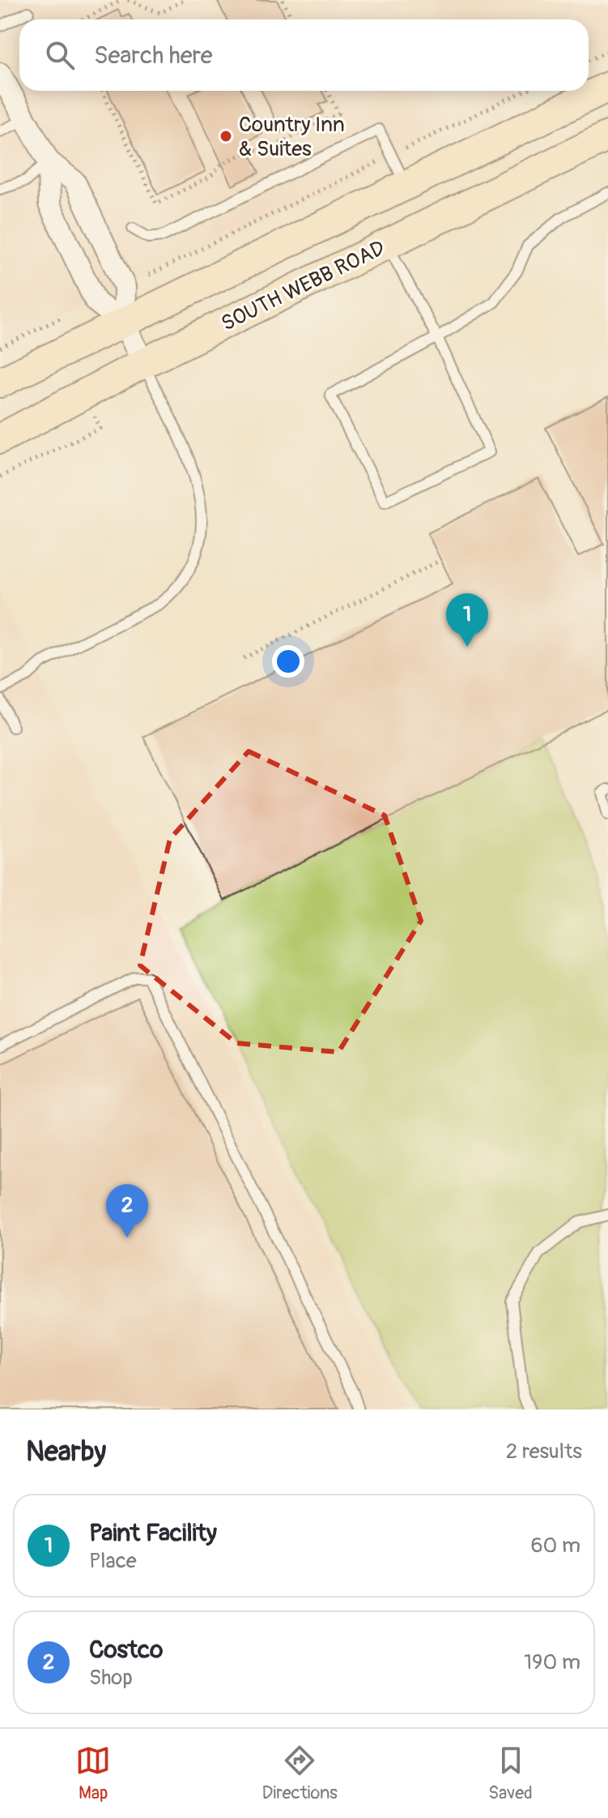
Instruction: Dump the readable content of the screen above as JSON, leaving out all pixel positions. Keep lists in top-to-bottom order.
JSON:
{
  "streets": {
    "main road": ["SOUTH WEBB ROAD"]
  },
  "places": ["Country Inn & Suites"],
  "page": {
    "search": "Search here",
    "pins": ["1", "2"],
    "heading": ["Nearby", "2 results"],
    "list": [
      {
        "mark": "1",
        "name": "Paint Facility",
        "note": "Place",
        "value": "60 m"
      },
      {
        "mark": "2",
        "name": "Costco",
        "note": "Shop",
        "value": "190 m"
      }
    ],
    "nav": ["Map", "Directions", "Saved"]
  }
}
